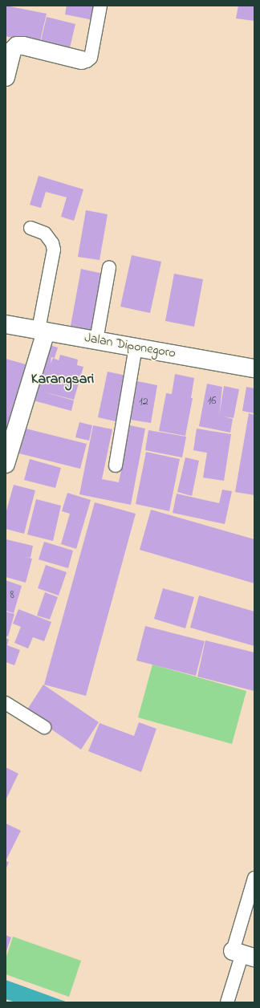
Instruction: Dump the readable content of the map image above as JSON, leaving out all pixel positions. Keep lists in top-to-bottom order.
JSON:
{
  "streets": {
    "main road": ["Jalan Diponegoro"]
  },
  "districts": ["Karangsari"],
  "house_numbers": ["16", "12", "8"]
}
